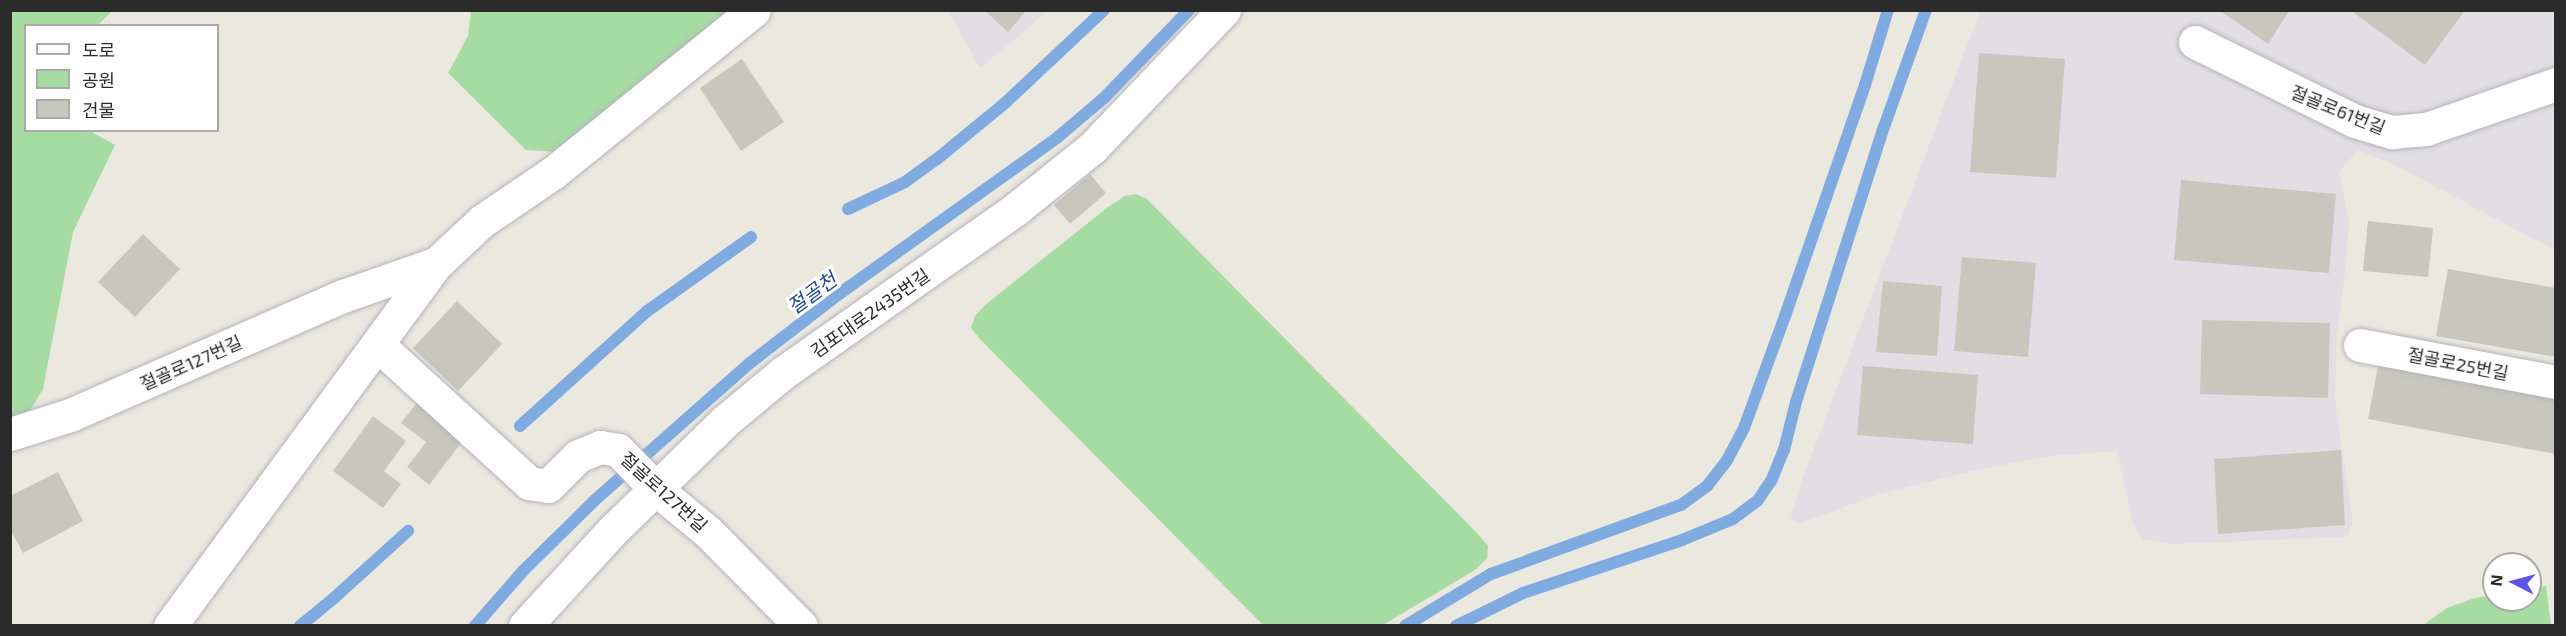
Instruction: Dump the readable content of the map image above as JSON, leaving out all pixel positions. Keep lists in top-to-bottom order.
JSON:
{
  "streets": {
    "lane": [
      "절골로61번길",
      "김포대로2435번길",
      "절골로127번길",
      "절골로25번길"
    ]
  },
  "crossings": [
    ["김포대로2435번길", "절골로127번길"]
  ],
  "water": ["절골천"],
  "legend": ["도로", "공원", "건물"],
  "north": "left"
}
